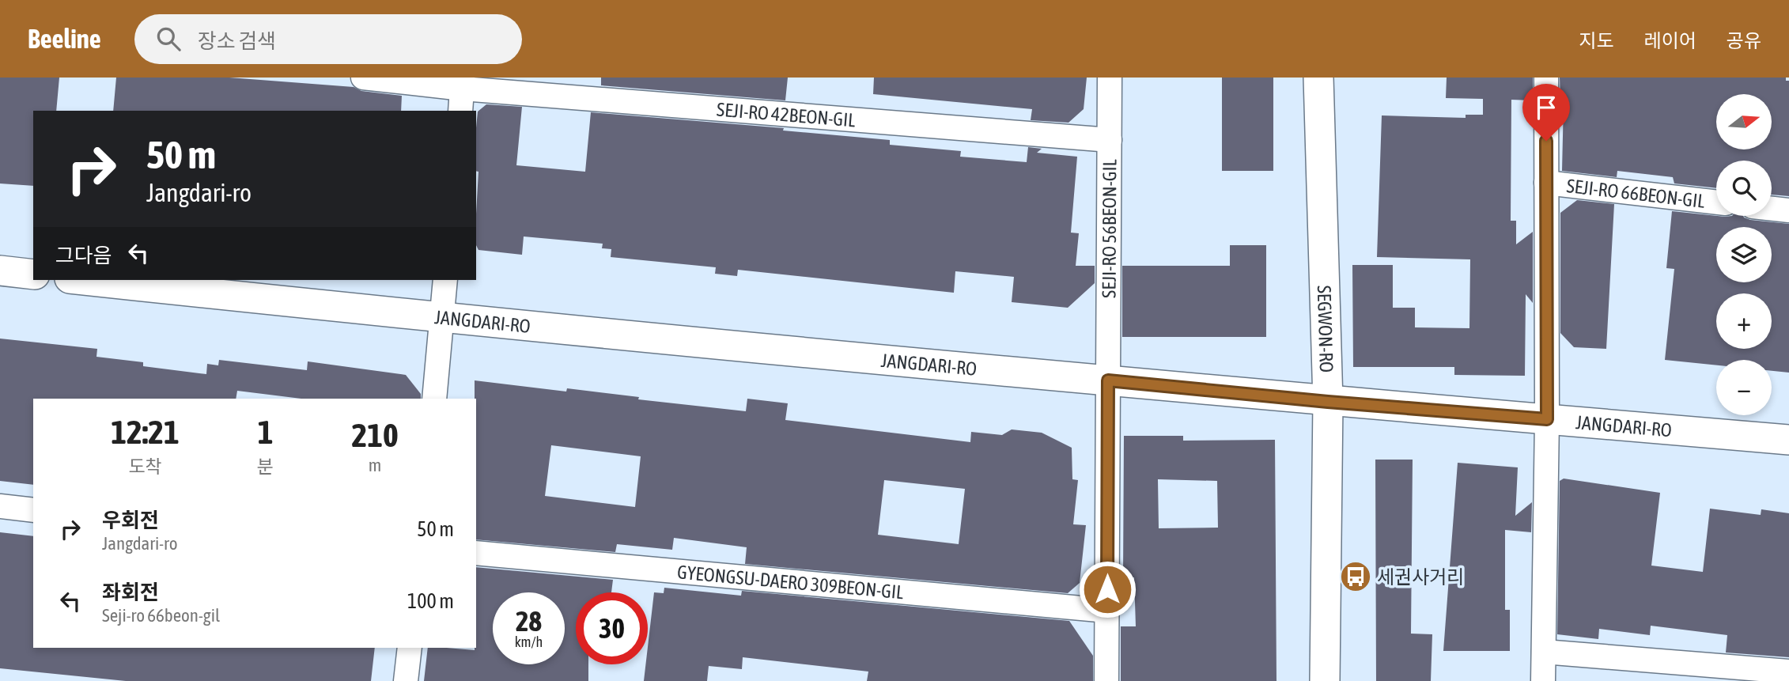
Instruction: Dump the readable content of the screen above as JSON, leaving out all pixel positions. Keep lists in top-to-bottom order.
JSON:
{
  "streets": {
    "street": [
      "SEJI-RO 42BEON-GIL",
      "SEJI-RO 66BEON-GIL",
      "SEJI-RO 56BEON-GIL",
      "JANGDARI-RO",
      "SEGWON-RO",
      "GYEONGSU-DAERO 309BEON-GIL"
    ]
  },
  "crossings": [
    ["SEJI-RO 42BEON-GIL", "SEJI-RO 56BEON-GIL"],
    ["SEJI-RO 66BEON-GIL", "JANGDARI-RO"],
    ["SEJI-RO 56BEON-GIL", "JANGDARI-RO"],
    ["SEJI-RO 56BEON-GIL", "GYEONGSU-DAERO 309BEON-GIL"],
    ["JANGDARI-RO", "SEGWON-RO"]
  ],
  "places": {
    "bus stop": ["세권사거리"]
  },
  "north": "right",
  "page": {
    "header": "Beeline",
    "search": "장소 검색",
    "nav": ["지도", "레이어", "공유"],
    "map_buttons": ["+", "−"],
    "turn": ["50 m", "Jangdari-ro"],
    "then": "그다음",
    "eta": [
      "12:21",
      "도착",
      "1",
      "분",
      "210",
      "m"
    ],
    "list": [
      {
        "name": "우회전",
        "note": "Jangdari-ro",
        "value": "50 m"
      },
      {
        "name": "좌회전",
        "note": "Seji-ro 66beon-gil",
        "value": "100 m"
      }
    ],
    "speed": "28 km/h",
    "limit": "30"
  }
}
